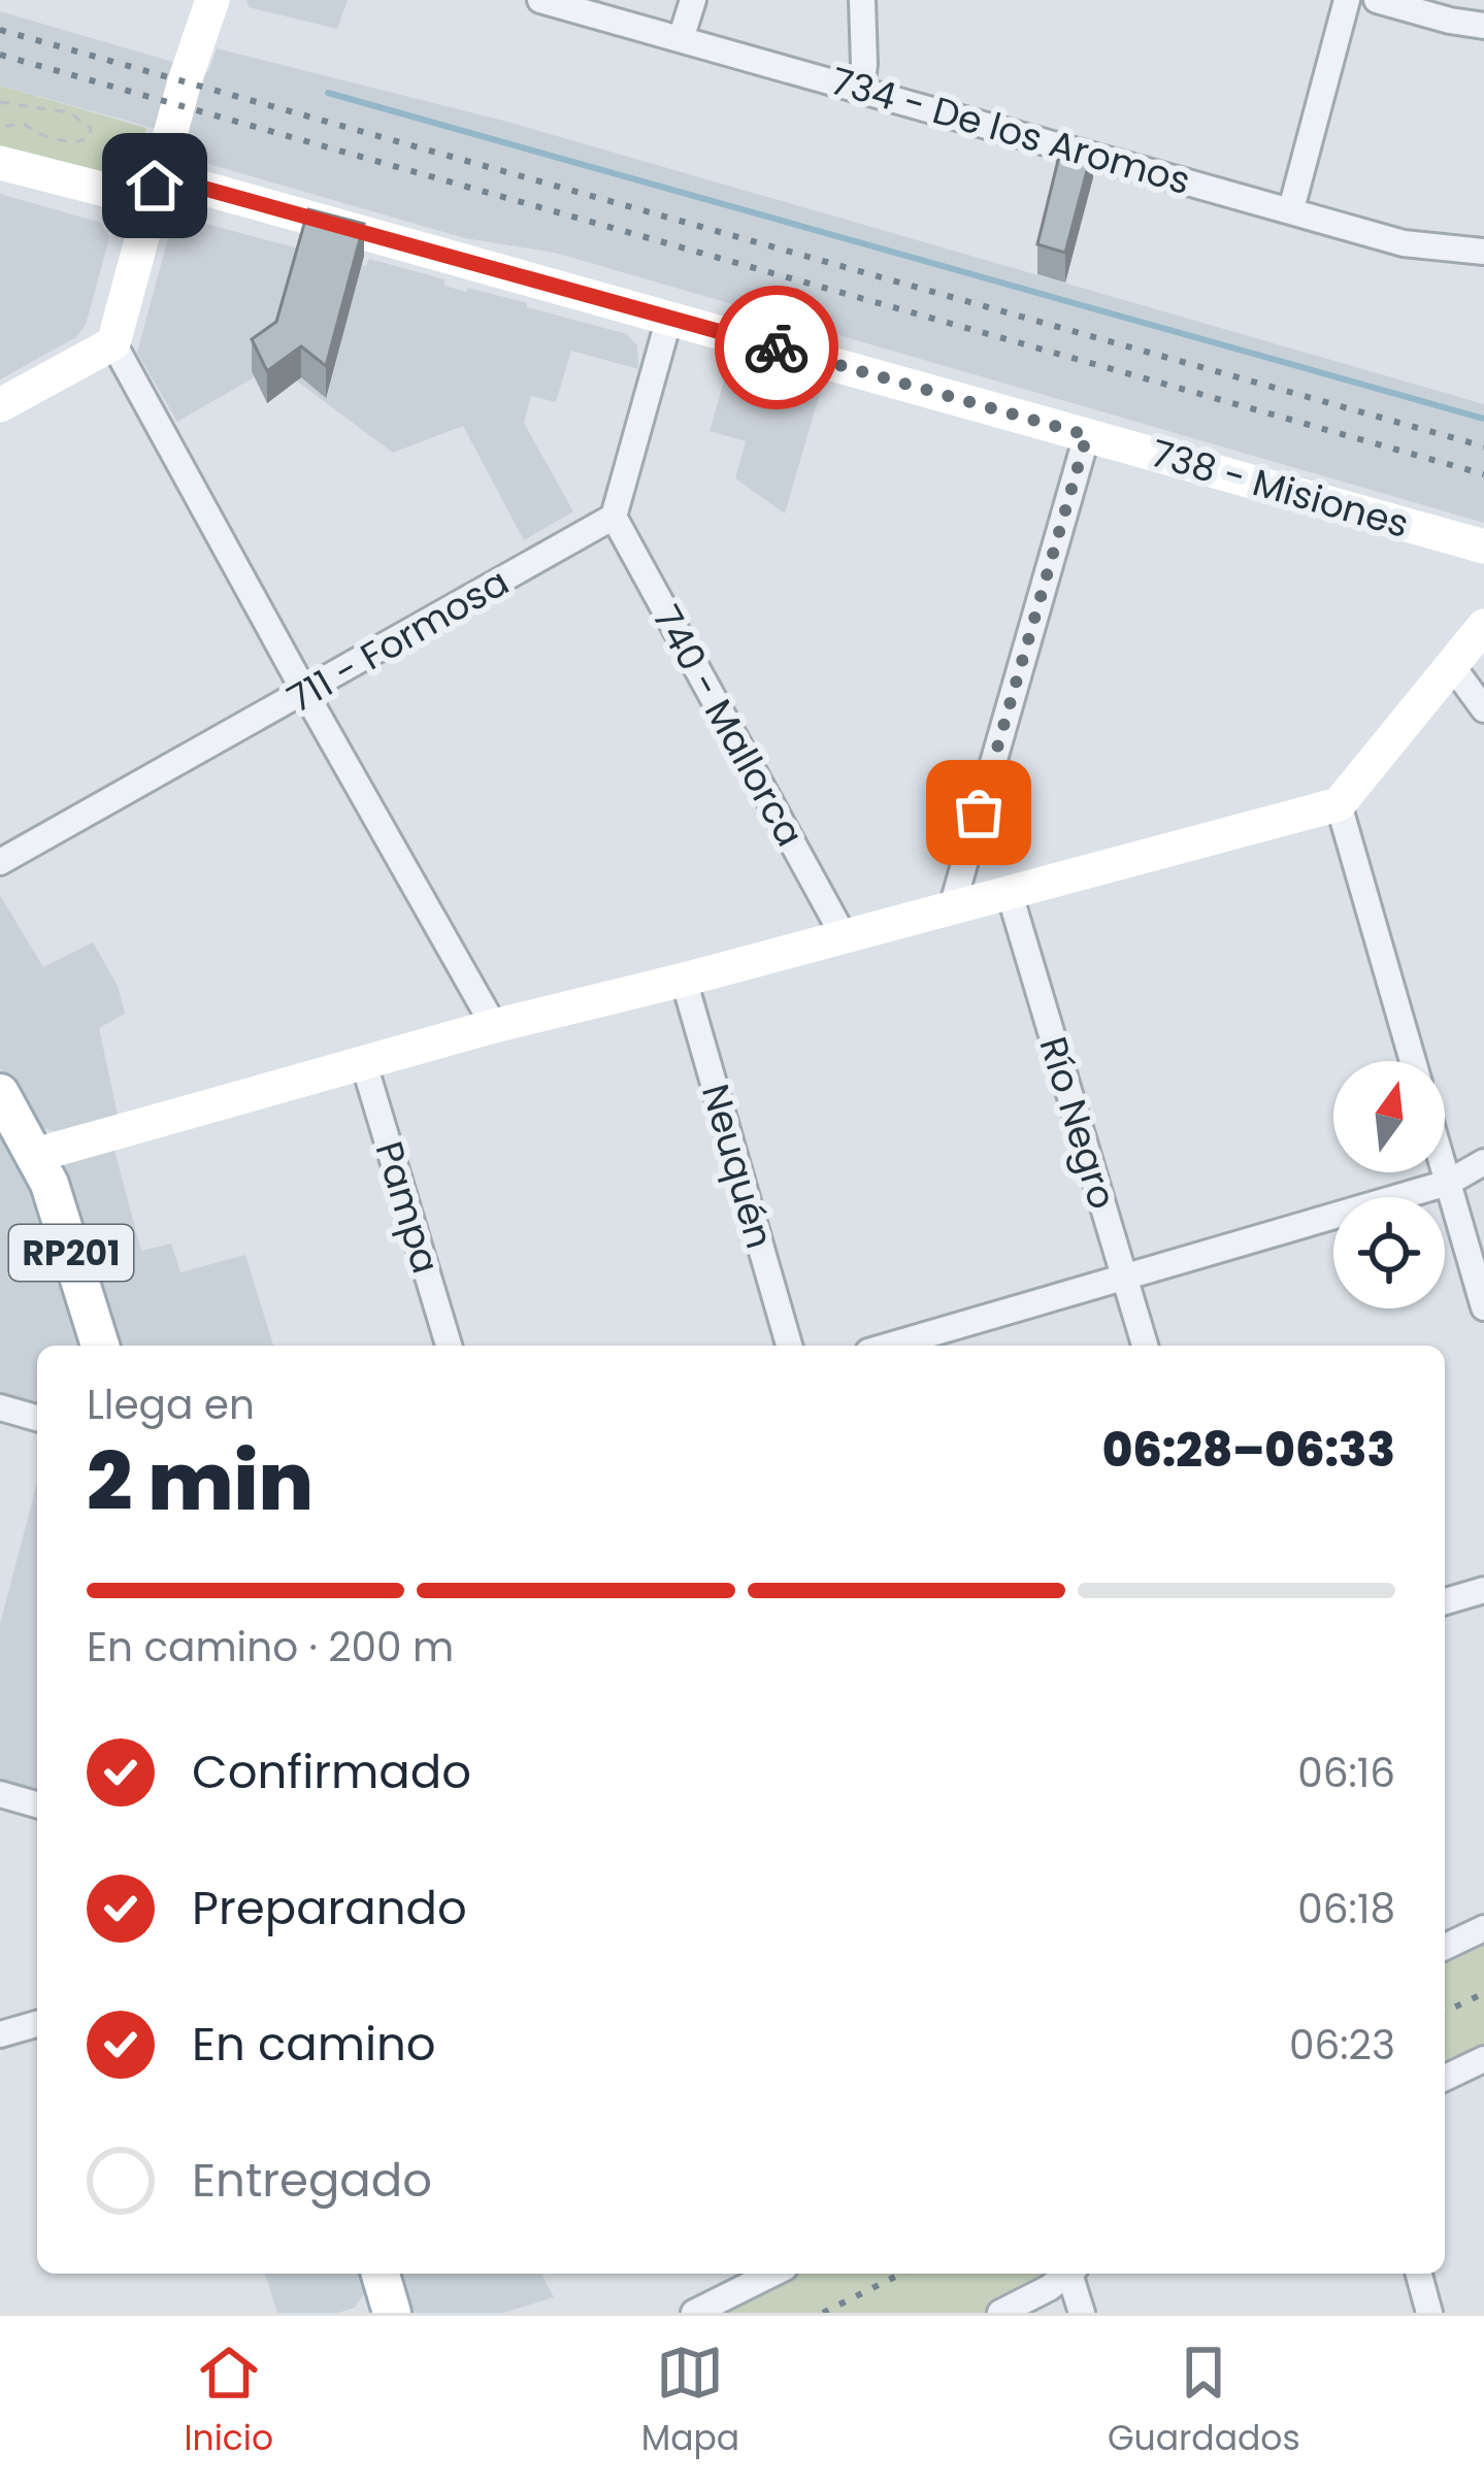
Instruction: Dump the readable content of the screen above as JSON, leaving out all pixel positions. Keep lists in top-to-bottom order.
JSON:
{
  "streets": {
    "main road": ["RP201"],
    "street": [
      "734 - De los Aromos",
      "738 - Misiones",
      "711 - Formosa",
      "740 - Mallorca",
      "Río Negro",
      "Neuquén",
      "Pampa"
    ]
  },
  "crossings": [
    ["711 - Formosa", "740 - Mallorca"]
  ],
  "north": "top",
  "page": {
    "heading": ["2 min", "Llega en", "06:28–06:33"],
    "bar": "En camino · 200 m",
    "list": [
      ["Confirmado", "06:16"],
      ["Preparando", "06:18"],
      ["En camino", "06:23"],
      "Entregado"
    ],
    "tabs": ["Inicio", "Mapa", "Guardados"]
  }
}
